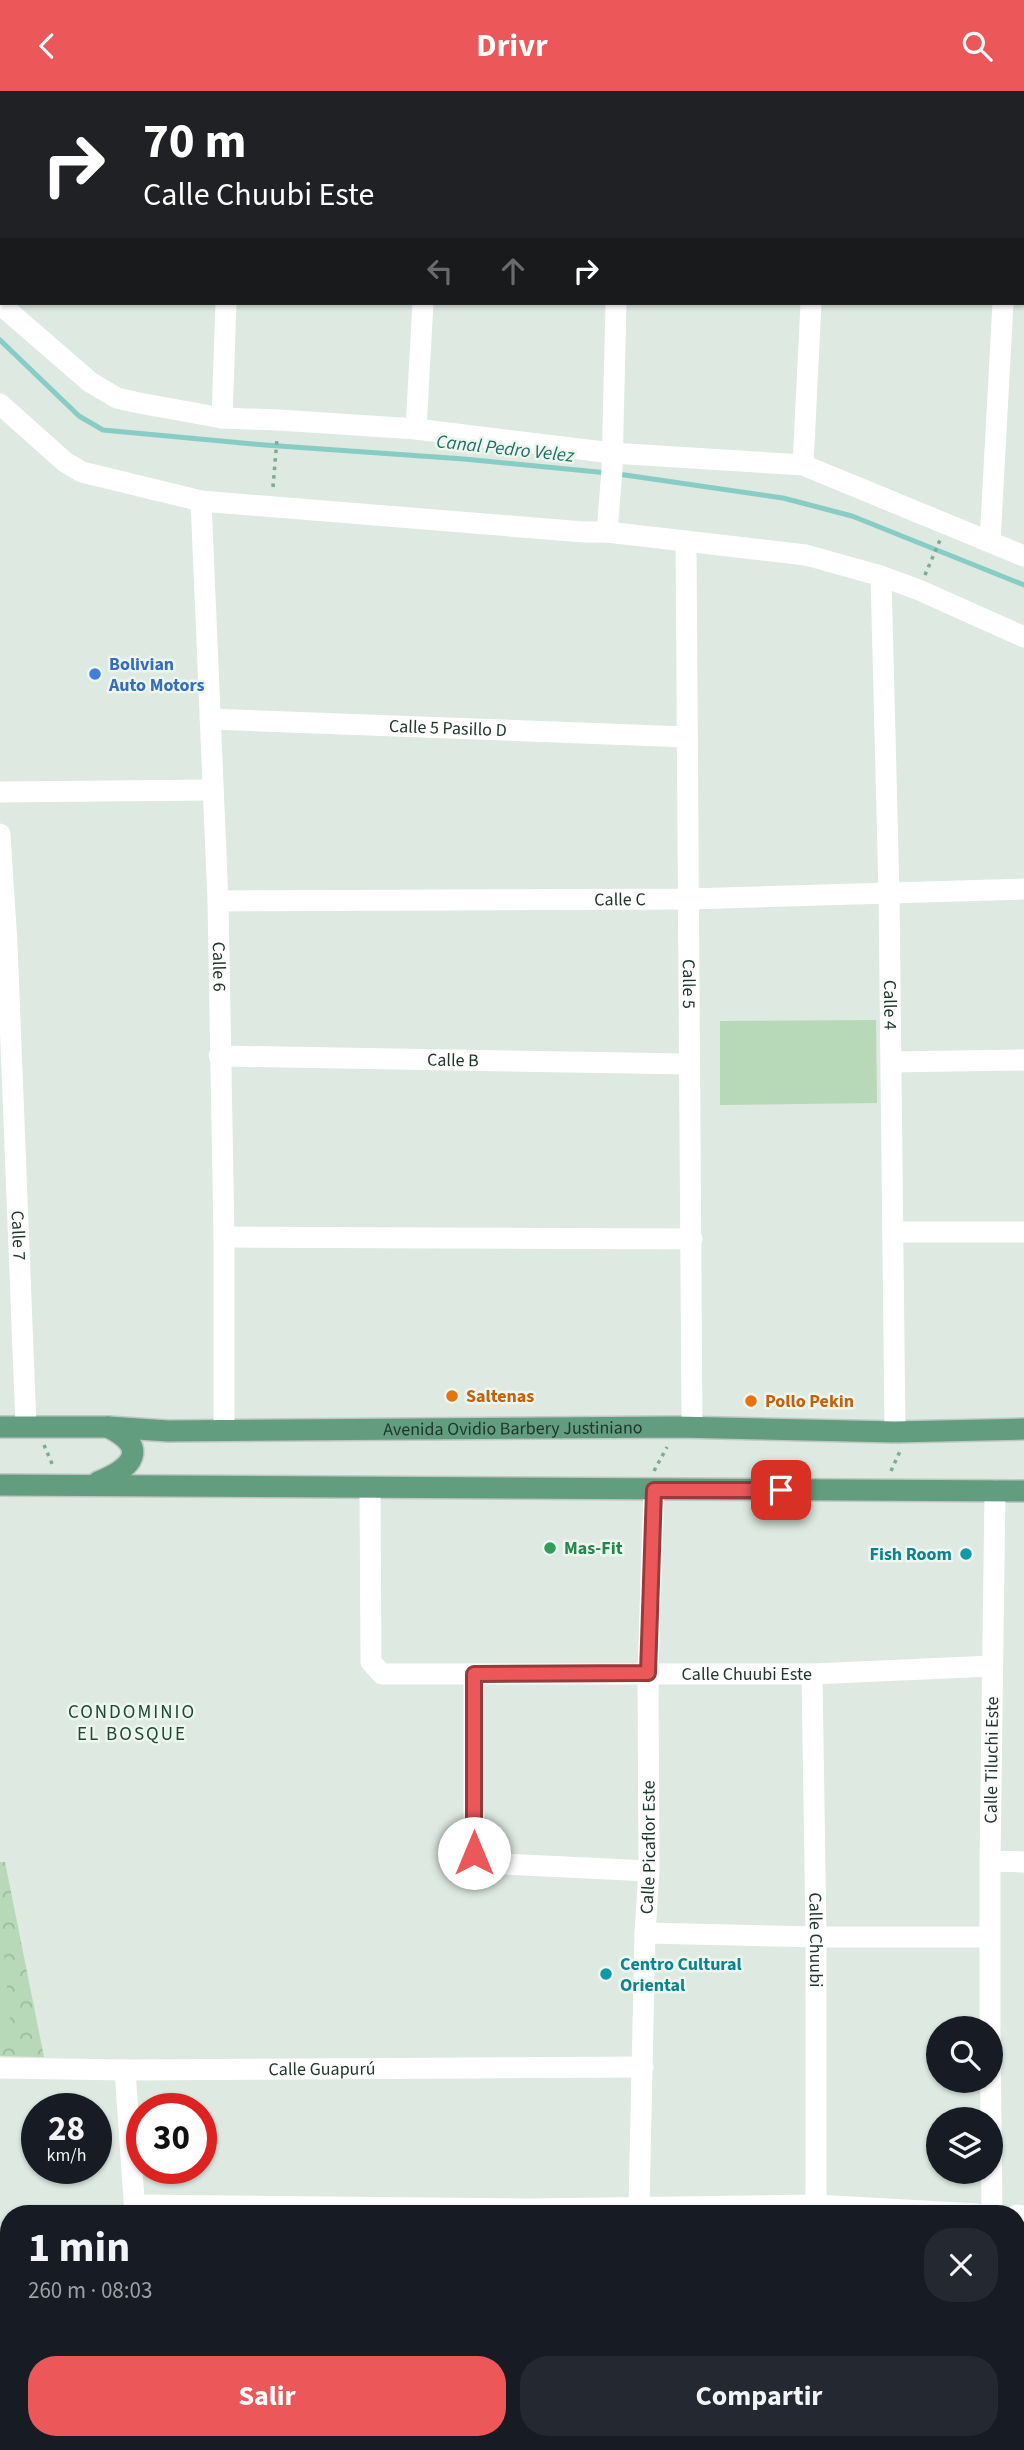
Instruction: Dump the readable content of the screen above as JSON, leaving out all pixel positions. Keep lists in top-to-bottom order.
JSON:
{
  "streets": {
    "main road": ["Avenida Ovidio Barbery Justiniano"],
    "street": [
      "Calle 5 Pasillo D",
      "Calle C",
      "Calle 6",
      "Calle 5",
      "Calle 4",
      "Calle B",
      "Calle 7",
      "Calle Chuubi Este",
      "Calle Tiluchi Este",
      "Calle Picaflor Este",
      "Calle Chuubi",
      "Calle Guapurú"
    ]
  },
  "crossings": [
    ["Calle 5 Pasillo D", "Calle 6"],
    ["Calle 5 Pasillo D", "Calle 5"],
    ["Calle C", "Calle 6"],
    ["Calle C", "Calle 5"],
    ["Calle C", "Calle 4"],
    ["Calle 6", "Calle B"],
    ["Calle 6", "Avenida Ovidio Barbery Justiniano"],
    ["Calle 5", "Calle B"],
    ["Calle 5", "Avenida Ovidio Barbery Justiniano"],
    ["Calle 4", "Avenida Ovidio Barbery Justiniano"],
    ["Calle 7", "Avenida Ovidio Barbery Justiniano"],
    ["Calle Chuubi Este", "Calle Tiluchi Este"],
    ["Calle Chuubi Este", "Calle Picaflor Este"],
    ["Calle Chuubi Este", "Calle Chuubi"],
    ["Calle Picaflor Este", "Calle Guapurú"]
  ],
  "districts": ["CONDOMINIO EL BOSQUE"],
  "water": ["Canal Pedro Velez"],
  "places": [
    "Bolivian Auto Motors",
    "Saltenas",
    "Pollo Pekin",
    "Mas-Fit",
    "Fish Room",
    "Centro Cultural Oriental"
  ],
  "page": {
    "header": "Drivr",
    "turn": ["70 m", "Calle Chuubi Este"],
    "speed": "28 km/h",
    "limit": "30",
    "heading": ["1 min", "260 m · 08:03"],
    "buttons": ["Salir", "Compartir"]
  }
}
